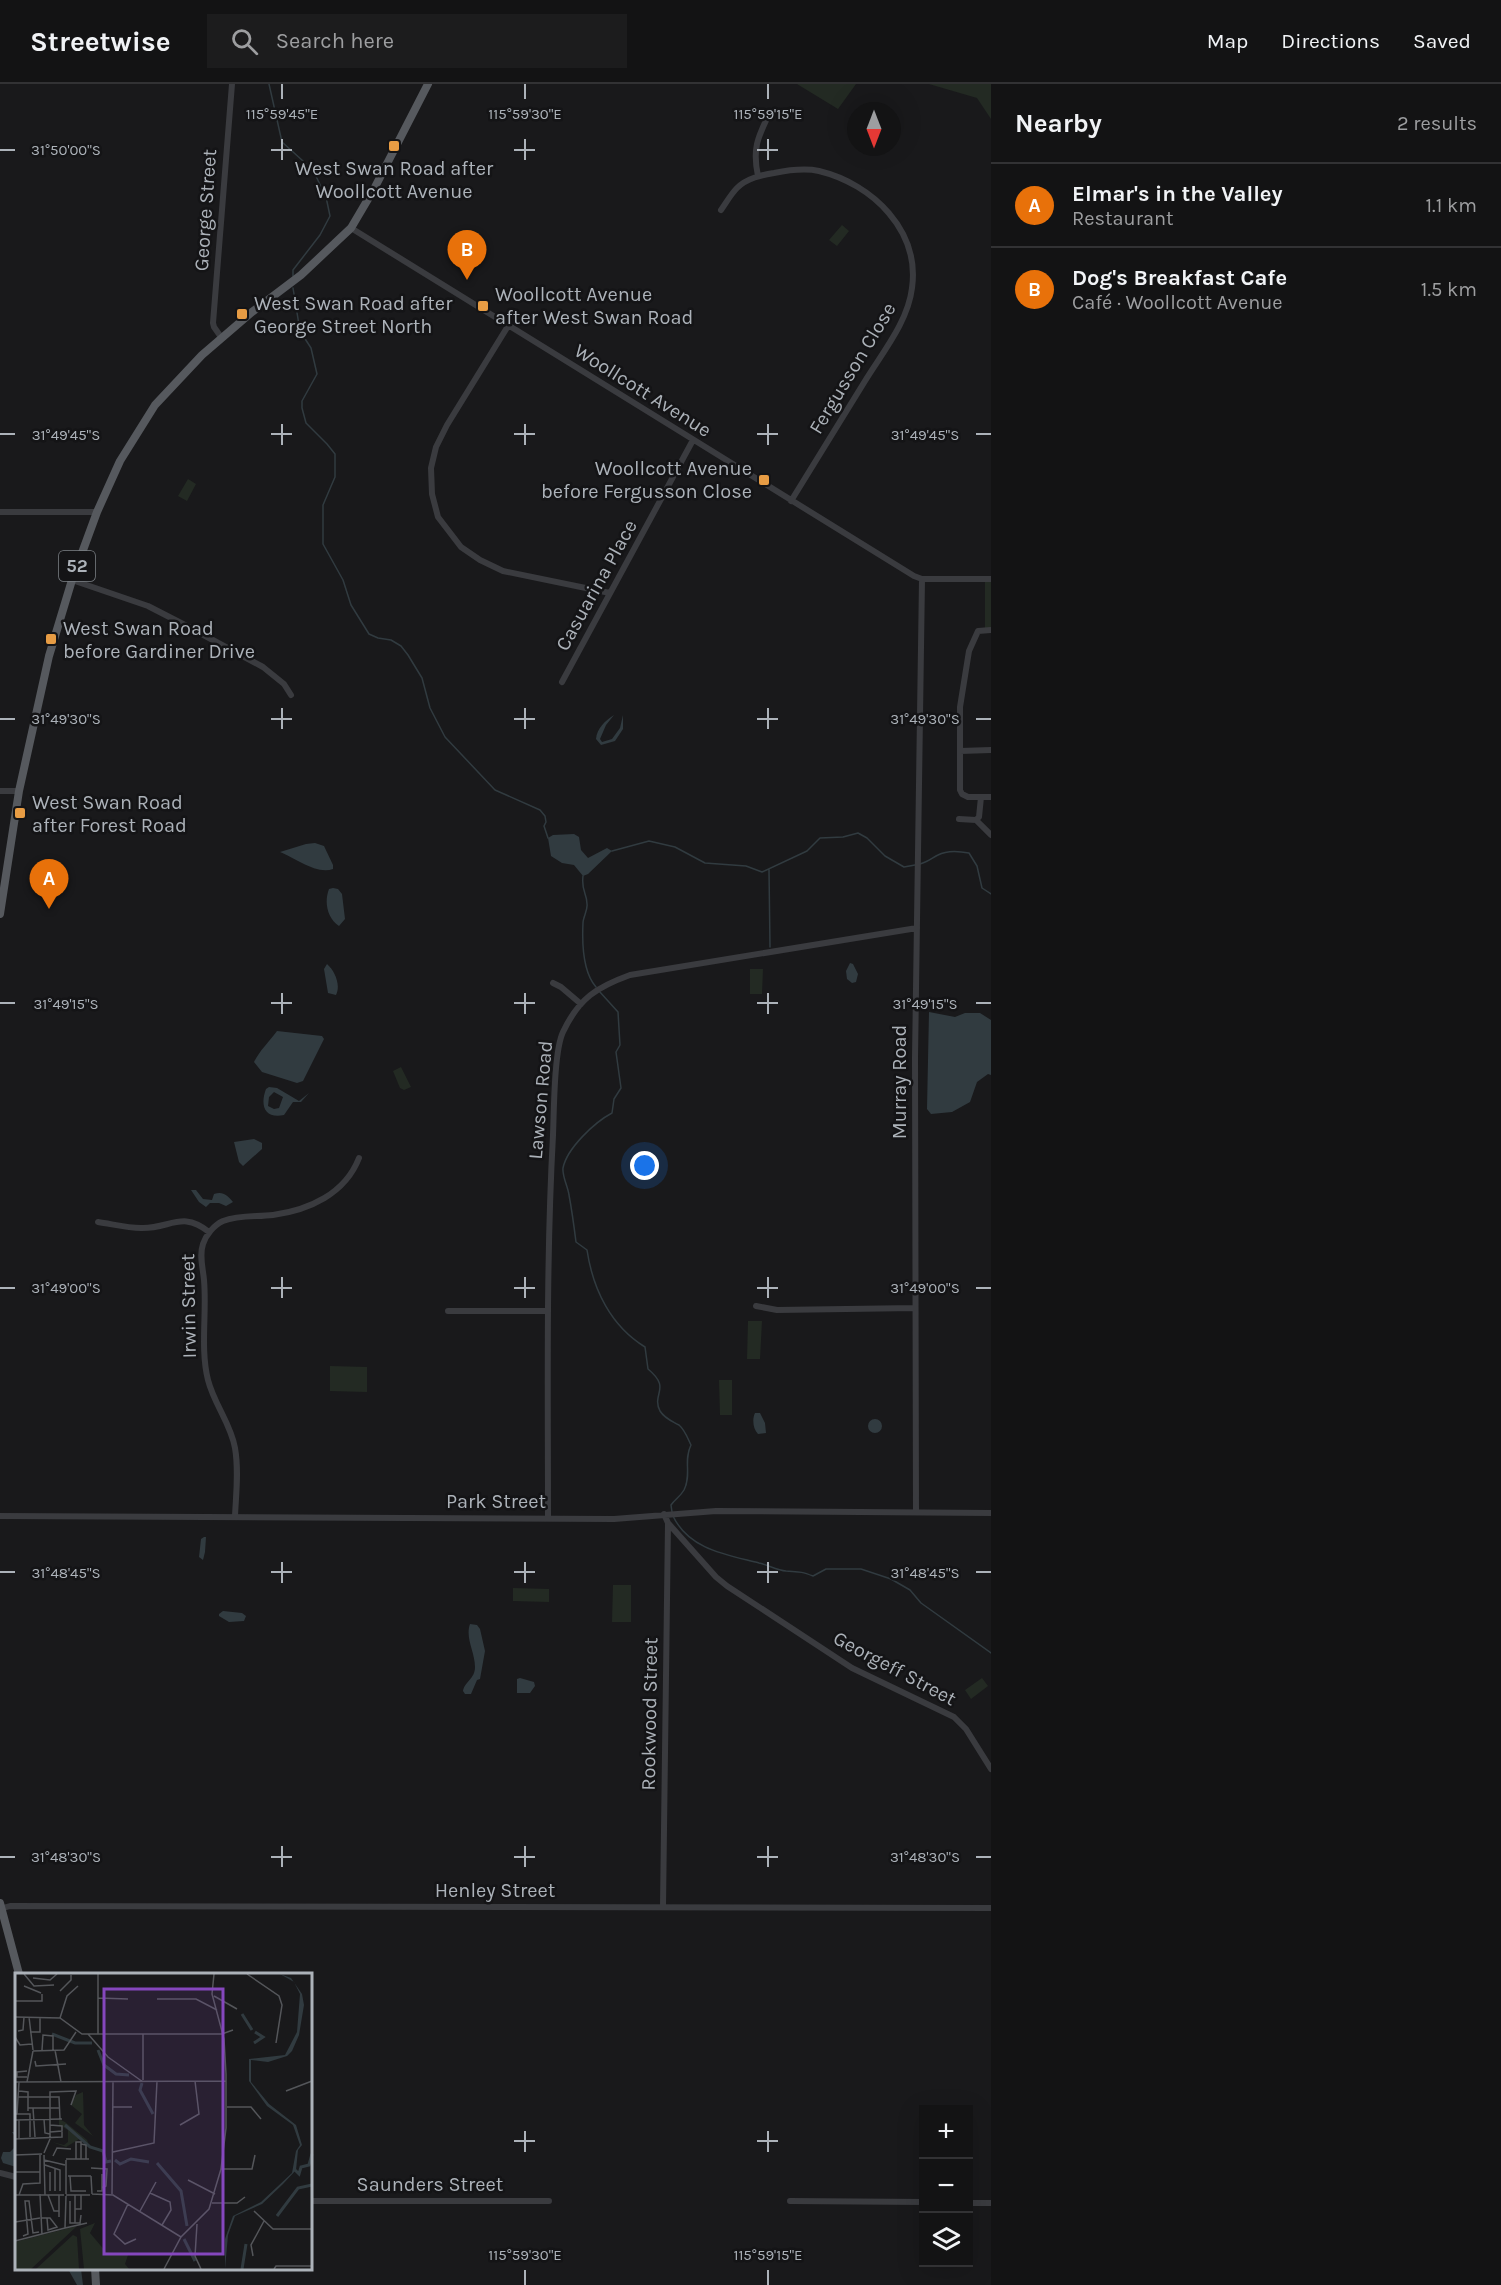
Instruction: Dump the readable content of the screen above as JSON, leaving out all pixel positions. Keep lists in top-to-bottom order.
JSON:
{
  "streets": {
    "main road": ["52"],
    "street": [
      "George Street",
      "Fergusson Close",
      "Woollcott Avenue",
      "Casuarina Place",
      "Murray Road",
      "Lawson Road",
      "Irwin Street",
      "Park Street",
      "Georgeff Street",
      "Rookwood Street",
      "Henley Street",
      "Saunders Street"
    ]
  },
  "crossings": [
    ["George Street", "52"],
    ["Fergusson Close", "Woollcott Avenue"],
    ["Woollcott Avenue", "52"],
    ["Woollcott Avenue", "Casuarina Place"],
    ["Woollcott Avenue", "Murray Road"],
    ["Murray Road", "Lawson Road"],
    ["Murray Road", "Park Street"],
    ["Lawson Road", "Park Street"],
    ["Irwin Street", "Park Street"],
    ["Park Street", "Georgeff Street"],
    ["Georgeff Street", "Rookwood Street"],
    ["Rookwood Street", "Henley Street"]
  ],
  "places": {
    "transit": [
      "West Swan Road after Woollcott Avenue",
      "Woollcott Avenue after West Swan Road",
      "West Swan Road after George Street North",
      "Woollcott Avenue before Fergusson Close",
      "West Swan Road before Gardiner Drive",
      "West Swan Road after Forest Road"
    ]
  },
  "north": "bottom",
  "page": {
    "header": "Streetwise",
    "search": "Search here",
    "nav": ["Map", "Directions", "Saved"],
    "heading": ["Nearby", "2 results"],
    "list": [
      {
        "mark": "A",
        "name": "Elmar's in the Valley",
        "note": "Restaurant",
        "value": "1.1 km"
      },
      {
        "mark": "B",
        "name": "Dog's Breakfast Cafe",
        "note": "Café · Woollcott Avenue",
        "value": "1.5 km"
      }
    ],
    "pins": ["B", "A"],
    "map_buttons": ["+", "−"]
  },
  "coordinates": [
    "115°59'45\"E",
    "115°59'30\"E",
    "115°59'15\"E",
    "31°50'00\"S",
    "31°49'45\"S",
    "31°49'30\"S",
    "31°49'15\"S",
    "31°49'00\"S",
    "31°48'45\"S",
    "31°48'30\"S"
  ]
}
